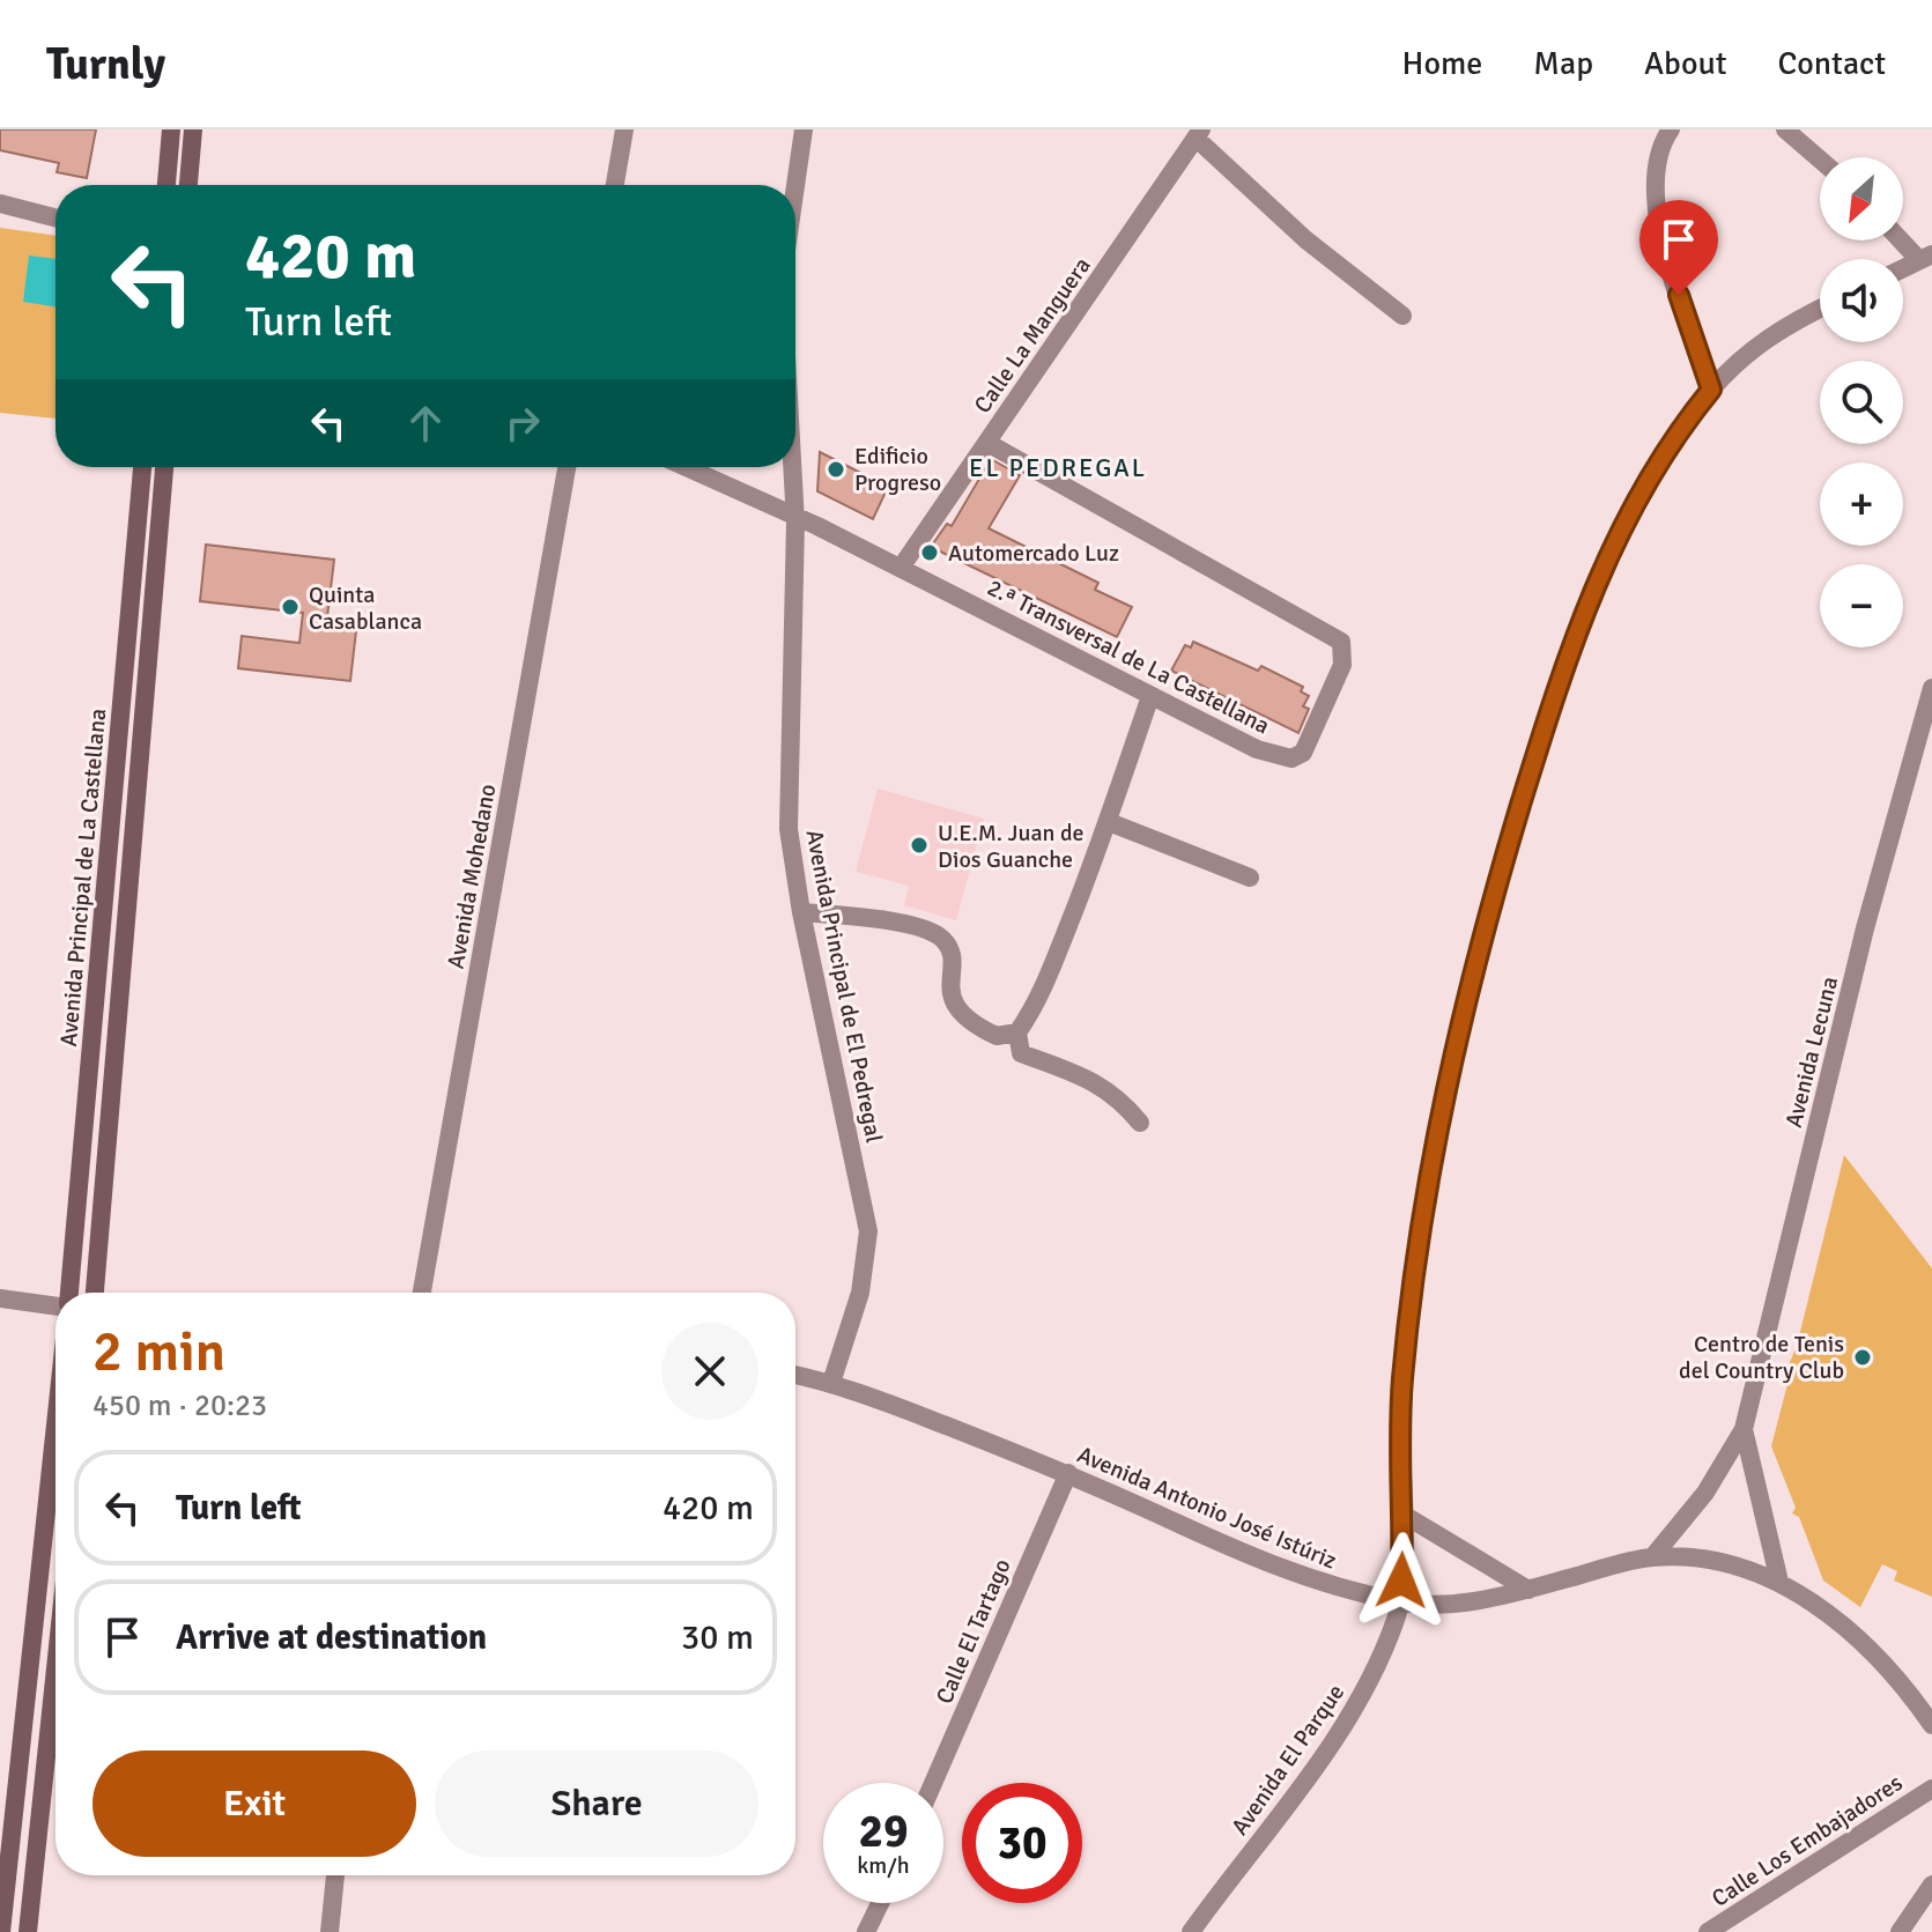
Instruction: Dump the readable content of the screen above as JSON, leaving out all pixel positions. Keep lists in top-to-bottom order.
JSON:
{
  "streets": {
    "street": [
      "Calle La Manguera",
      "2.ª Transversal de La Castellana",
      "Avenida Mohedano",
      "Avenida Principal de La Castellana",
      "Avenida Principal de El Pedregal",
      "Avenida Lecuna",
      "Avenida Antonio José Istúriz",
      "Calle El Tartago",
      "Avenida El Parque",
      "Calle Los Embajadores"
    ]
  },
  "crossings": [
    ["Calle La Manguera", "2.ª Transversal de La Castellana"],
    ["2.ª Transversal de La Castellana", "Avenida Principal de El Pedregal"],
    ["Avenida Principal de El Pedregal", "Avenida Antonio José Istúriz"],
    ["Avenida Lecuna", "Avenida Antonio José Istúriz"],
    ["Avenida Antonio José Istúriz", "Calle El Tartago"],
    ["Avenida Antonio José Istúriz", "Avenida El Parque"]
  ],
  "districts": ["EL PEDREGAL"],
  "places": [
    "Edificio Progreso",
    "Automercado Luz",
    "Quinta Casablanca",
    "U.E.M. Juan de Dios Guanche",
    "Centro de Tenis del Country Club"
  ],
  "north": "bottom left",
  "page": {
    "header": "Turnly",
    "nav": [
      "Home",
      "Map",
      "About",
      "Contact"
    ],
    "map_buttons": ["+", "−"],
    "turn": ["420 m", "Turn left"],
    "heading": ["2 min", "450 m · 20:23"],
    "list": [
      {
        "name": "Turn left",
        "value": "420 m"
      },
      {
        "name": "Arrive at destination",
        "value": "30 m"
      }
    ],
    "buttons": ["Exit", "Share"],
    "speed": "29 km/h",
    "limit": "30"
  }
}
